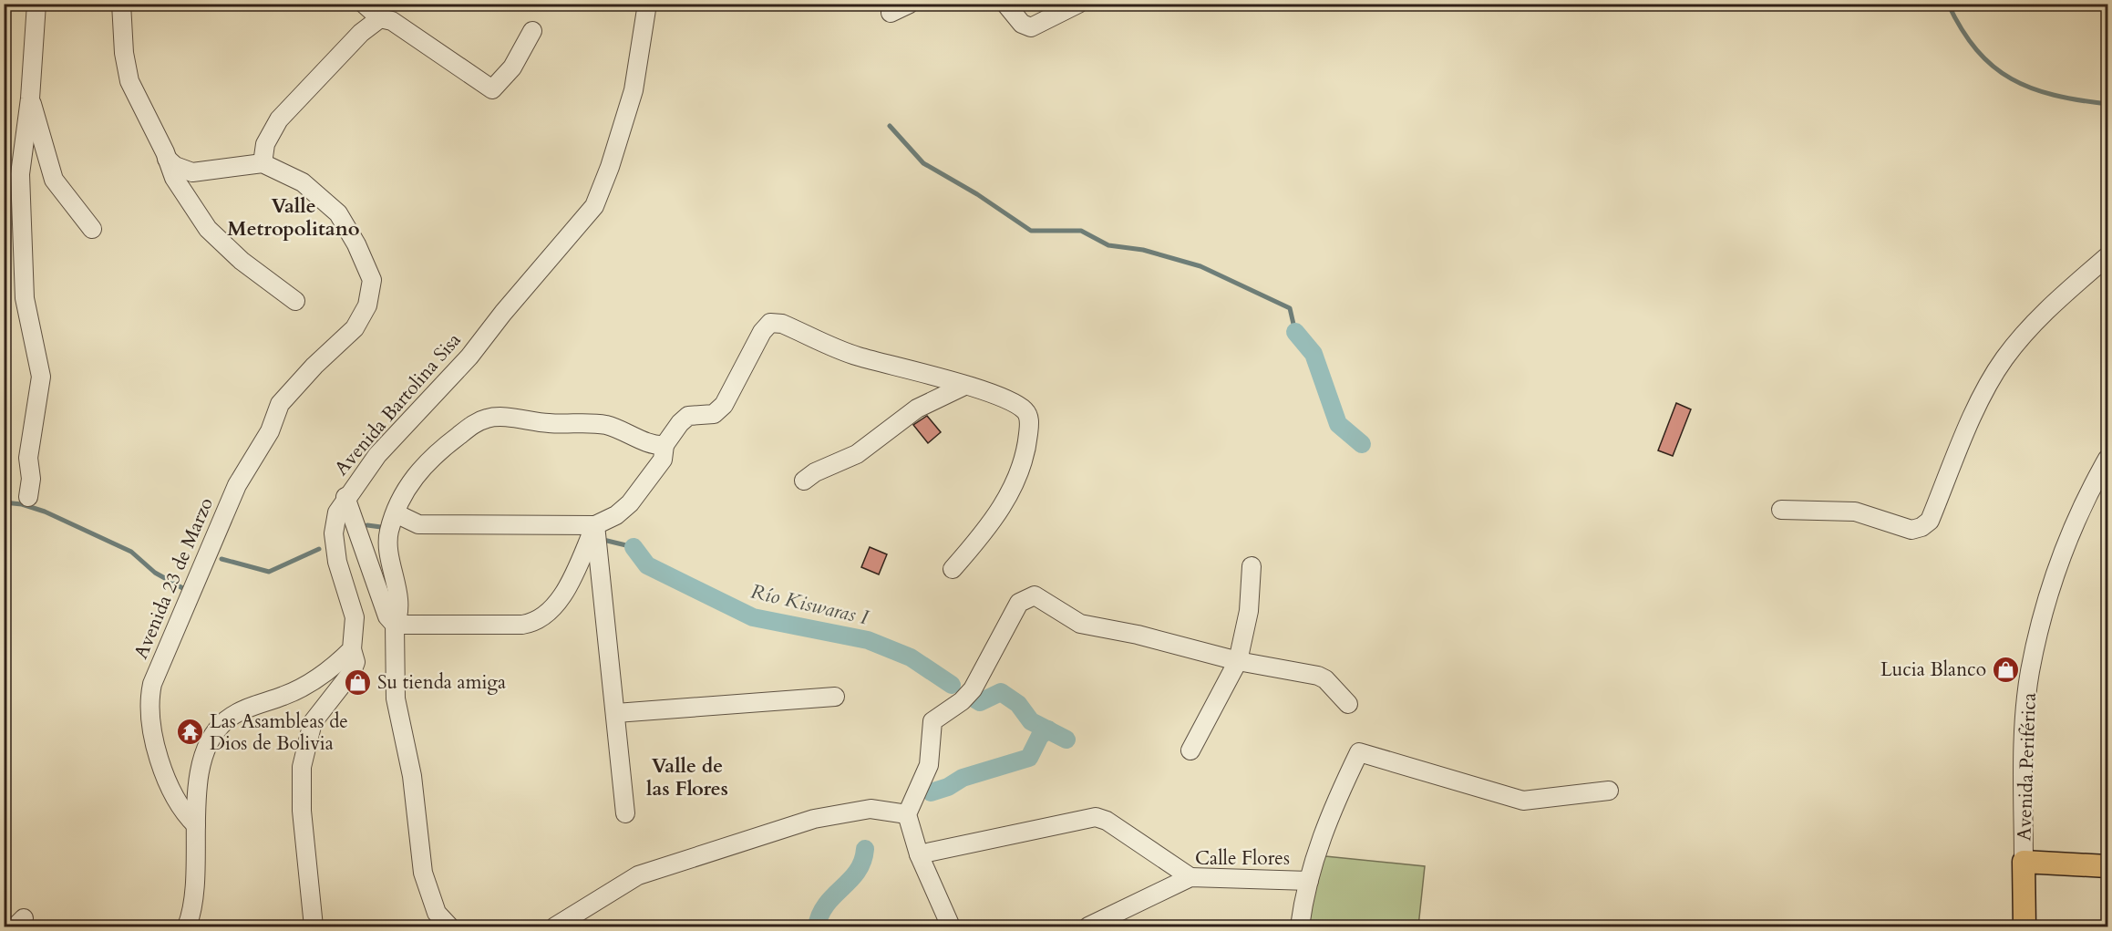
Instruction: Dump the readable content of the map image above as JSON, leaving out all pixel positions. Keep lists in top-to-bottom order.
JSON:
{
  "streets": {
    "main road": ["Avenida Periférica"],
    "street": ["Avenida Bartolina Sisa", "Avenida 23 de Marzo", "Calle Flores"]
  },
  "districts": ["Valle Metropolitano", "Valle de las Flores"],
  "water": ["Río Kiswaras I"],
  "places": {
    "shop": ["Lucia Blanco", "Su tienda amiga"],
    "temple": ["Las Asambleas de Dios de Bolivia"]
  }
}
